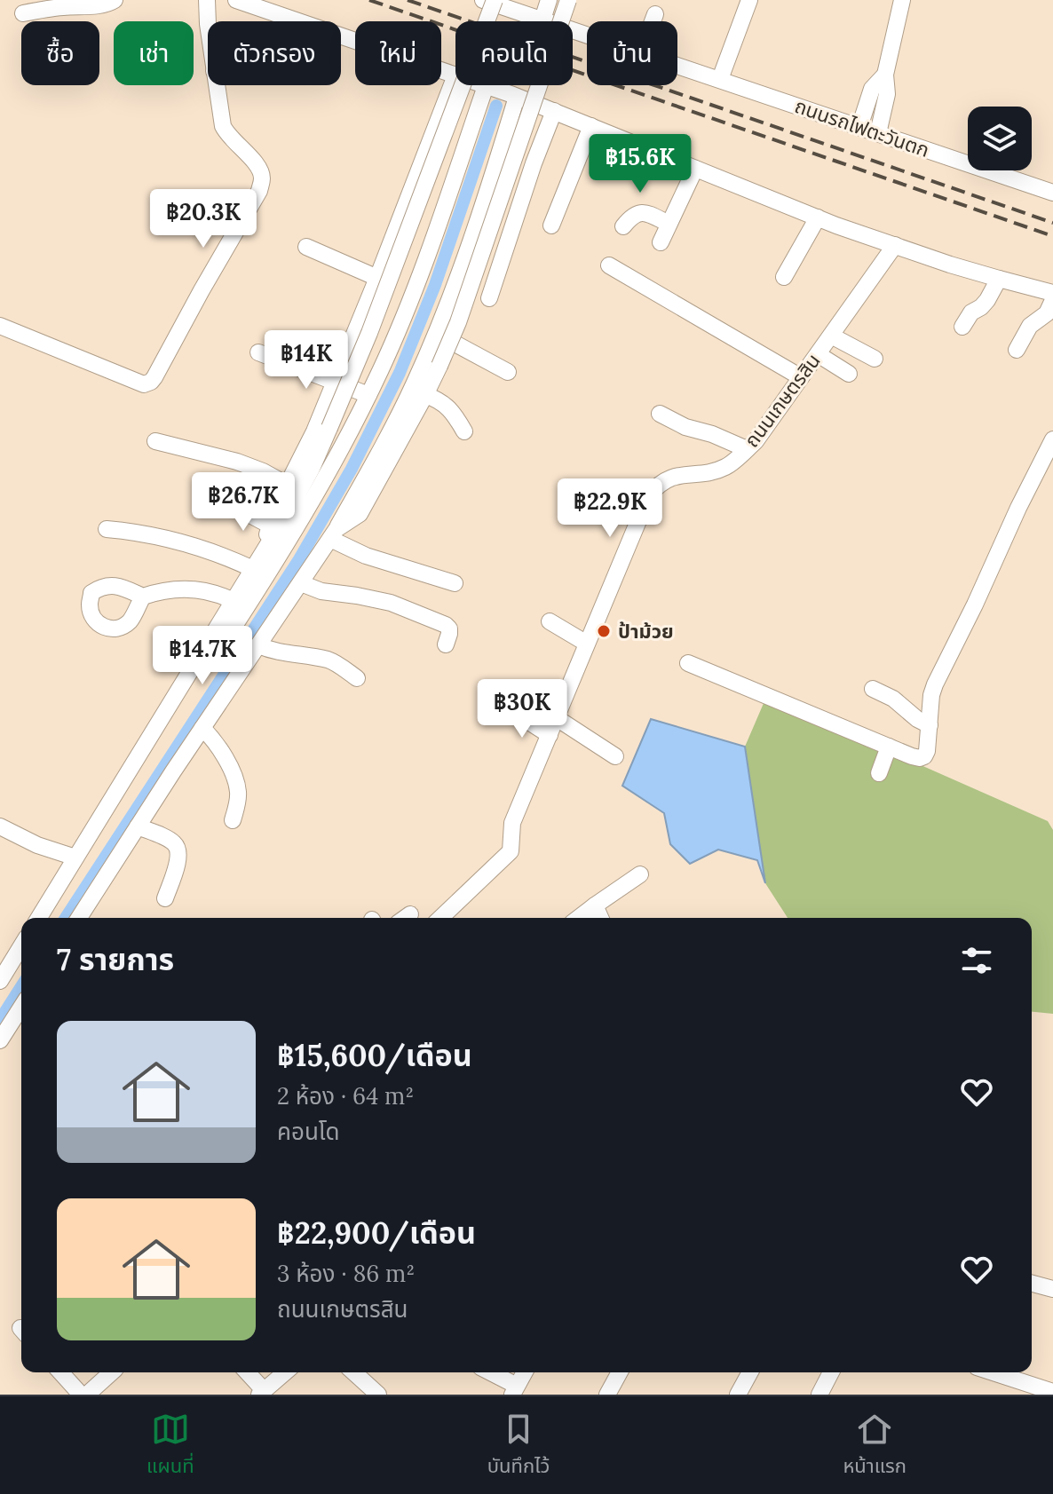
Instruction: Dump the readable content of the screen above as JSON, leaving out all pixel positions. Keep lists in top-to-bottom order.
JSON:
{
  "streets": {
    "street": ["ถนนรถไฟตะวันตก", "ถนนเกษตรสิน"]
  },
  "places": ["ป้าม้วย"],
  "page": {
    "chip": [
      "ซื้อ",
      "เช่า",
      "ตัวกรอง",
      "ใหม่",
      "คอนโด",
      "บ้าน"
    ],
    "price": [
      "฿15.6K",
      "฿20.3K",
      "฿14K",
      "฿26.7K",
      "฿22.9K",
      "฿14.7K",
      "฿30K"
    ],
    "heading": "7 รายการ",
    "list": [
      {
        "name": "฿15,600/เดือน",
        "note": "2 ห้อง · 64 m² · คอนโด"
      },
      {
        "name": "฿22,900/เดือน",
        "note": "3 ห้อง · 86 m² · ถนนเกษตรสิน"
      }
    ],
    "tabs": ["แผนที่", "บันทึกไว้", "หน้าแรก"]
  }
}
